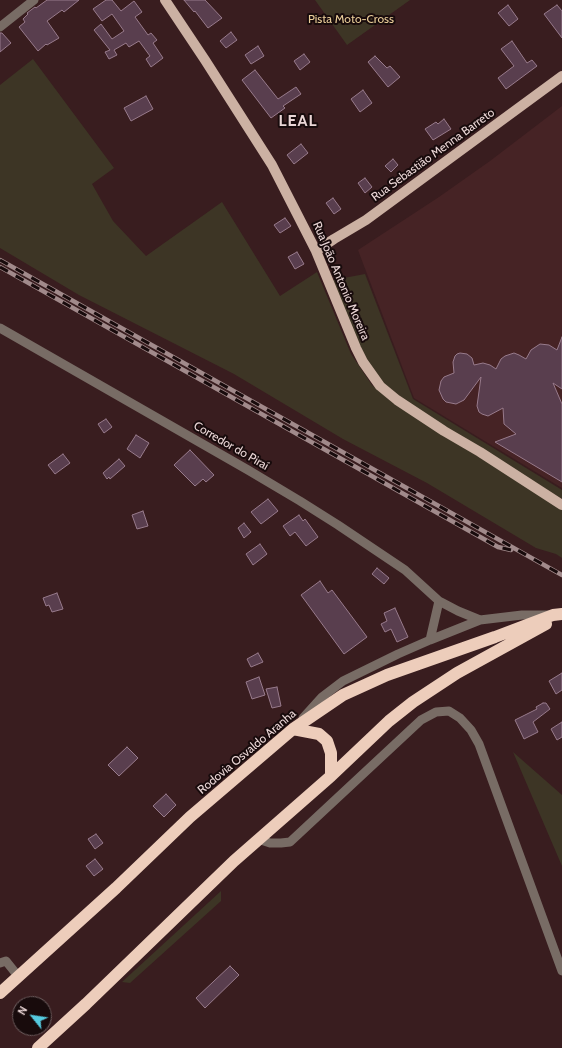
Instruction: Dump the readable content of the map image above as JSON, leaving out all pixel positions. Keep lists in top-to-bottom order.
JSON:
{
  "streets": {
    "highway": ["Rodovia Osvaldo Aranha"],
    "main road": ["Rua Sebastião Menna Barreto", "Rua João Antonio Moreira"],
    "street": ["Corredor do Piraí"]
  },
  "crossings": [
    ["Rua Sebastião Menna Barreto", "Rua João Antonio Moreira"]
  ],
  "districts": ["LEAL"],
  "parks": ["Pista Moto-Cross"],
  "north": "top left"
}
